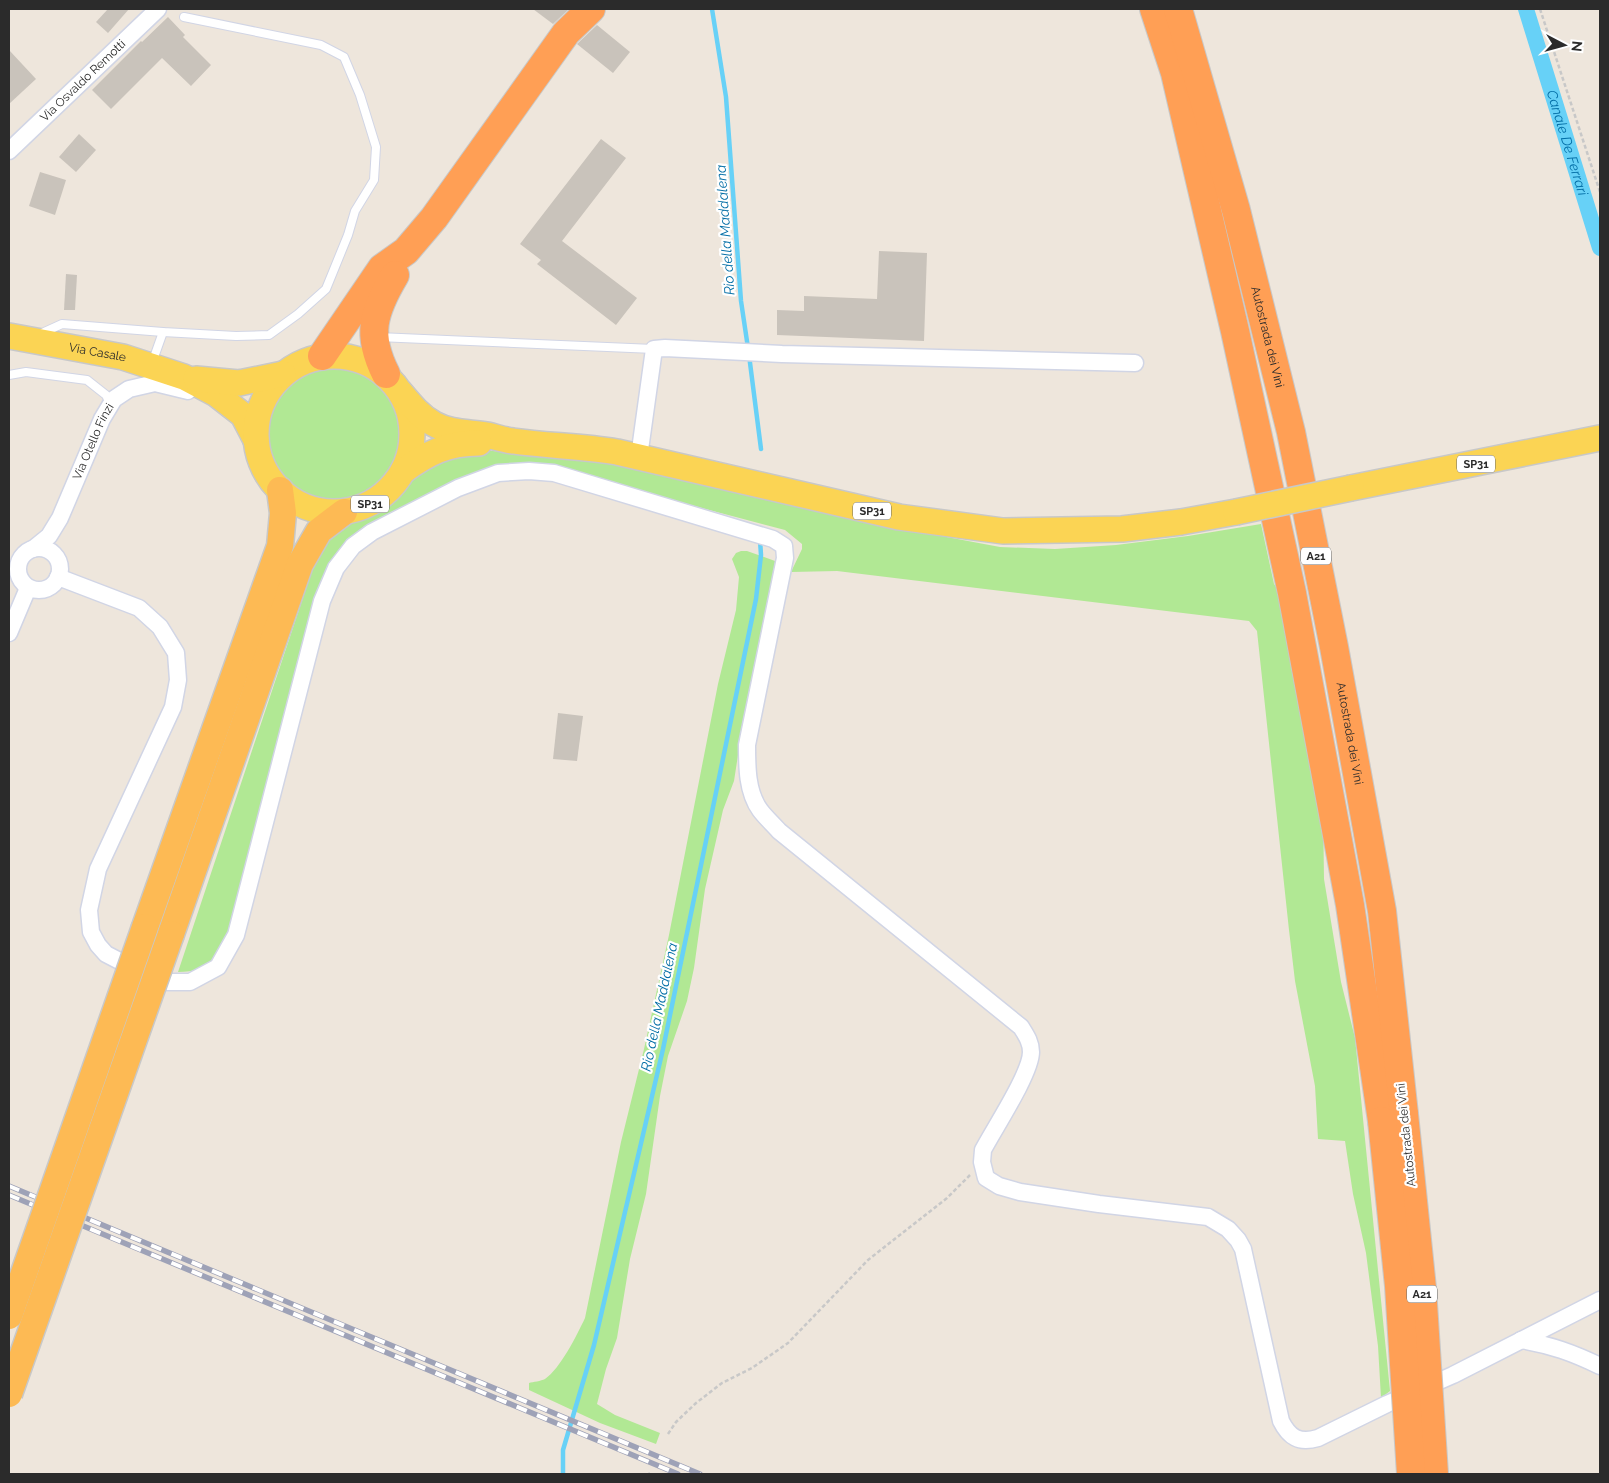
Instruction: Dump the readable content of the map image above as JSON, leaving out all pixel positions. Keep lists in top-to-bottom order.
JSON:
{
  "streets": {
    "highway": ["Autostrada dei Vini", "A21"],
    "main road": ["Via Casale", "SP31"],
    "street": ["Via Osvaldo Remotti", "Via Otello Finzi"]
  },
  "crossings": [
    ["Via Casale", "Via Otello Finzi"],
    ["Via Casale", "SP31"]
  ],
  "water": ["Canale De Ferrari", "Rio della Maddalena"],
  "north": "right"
}
